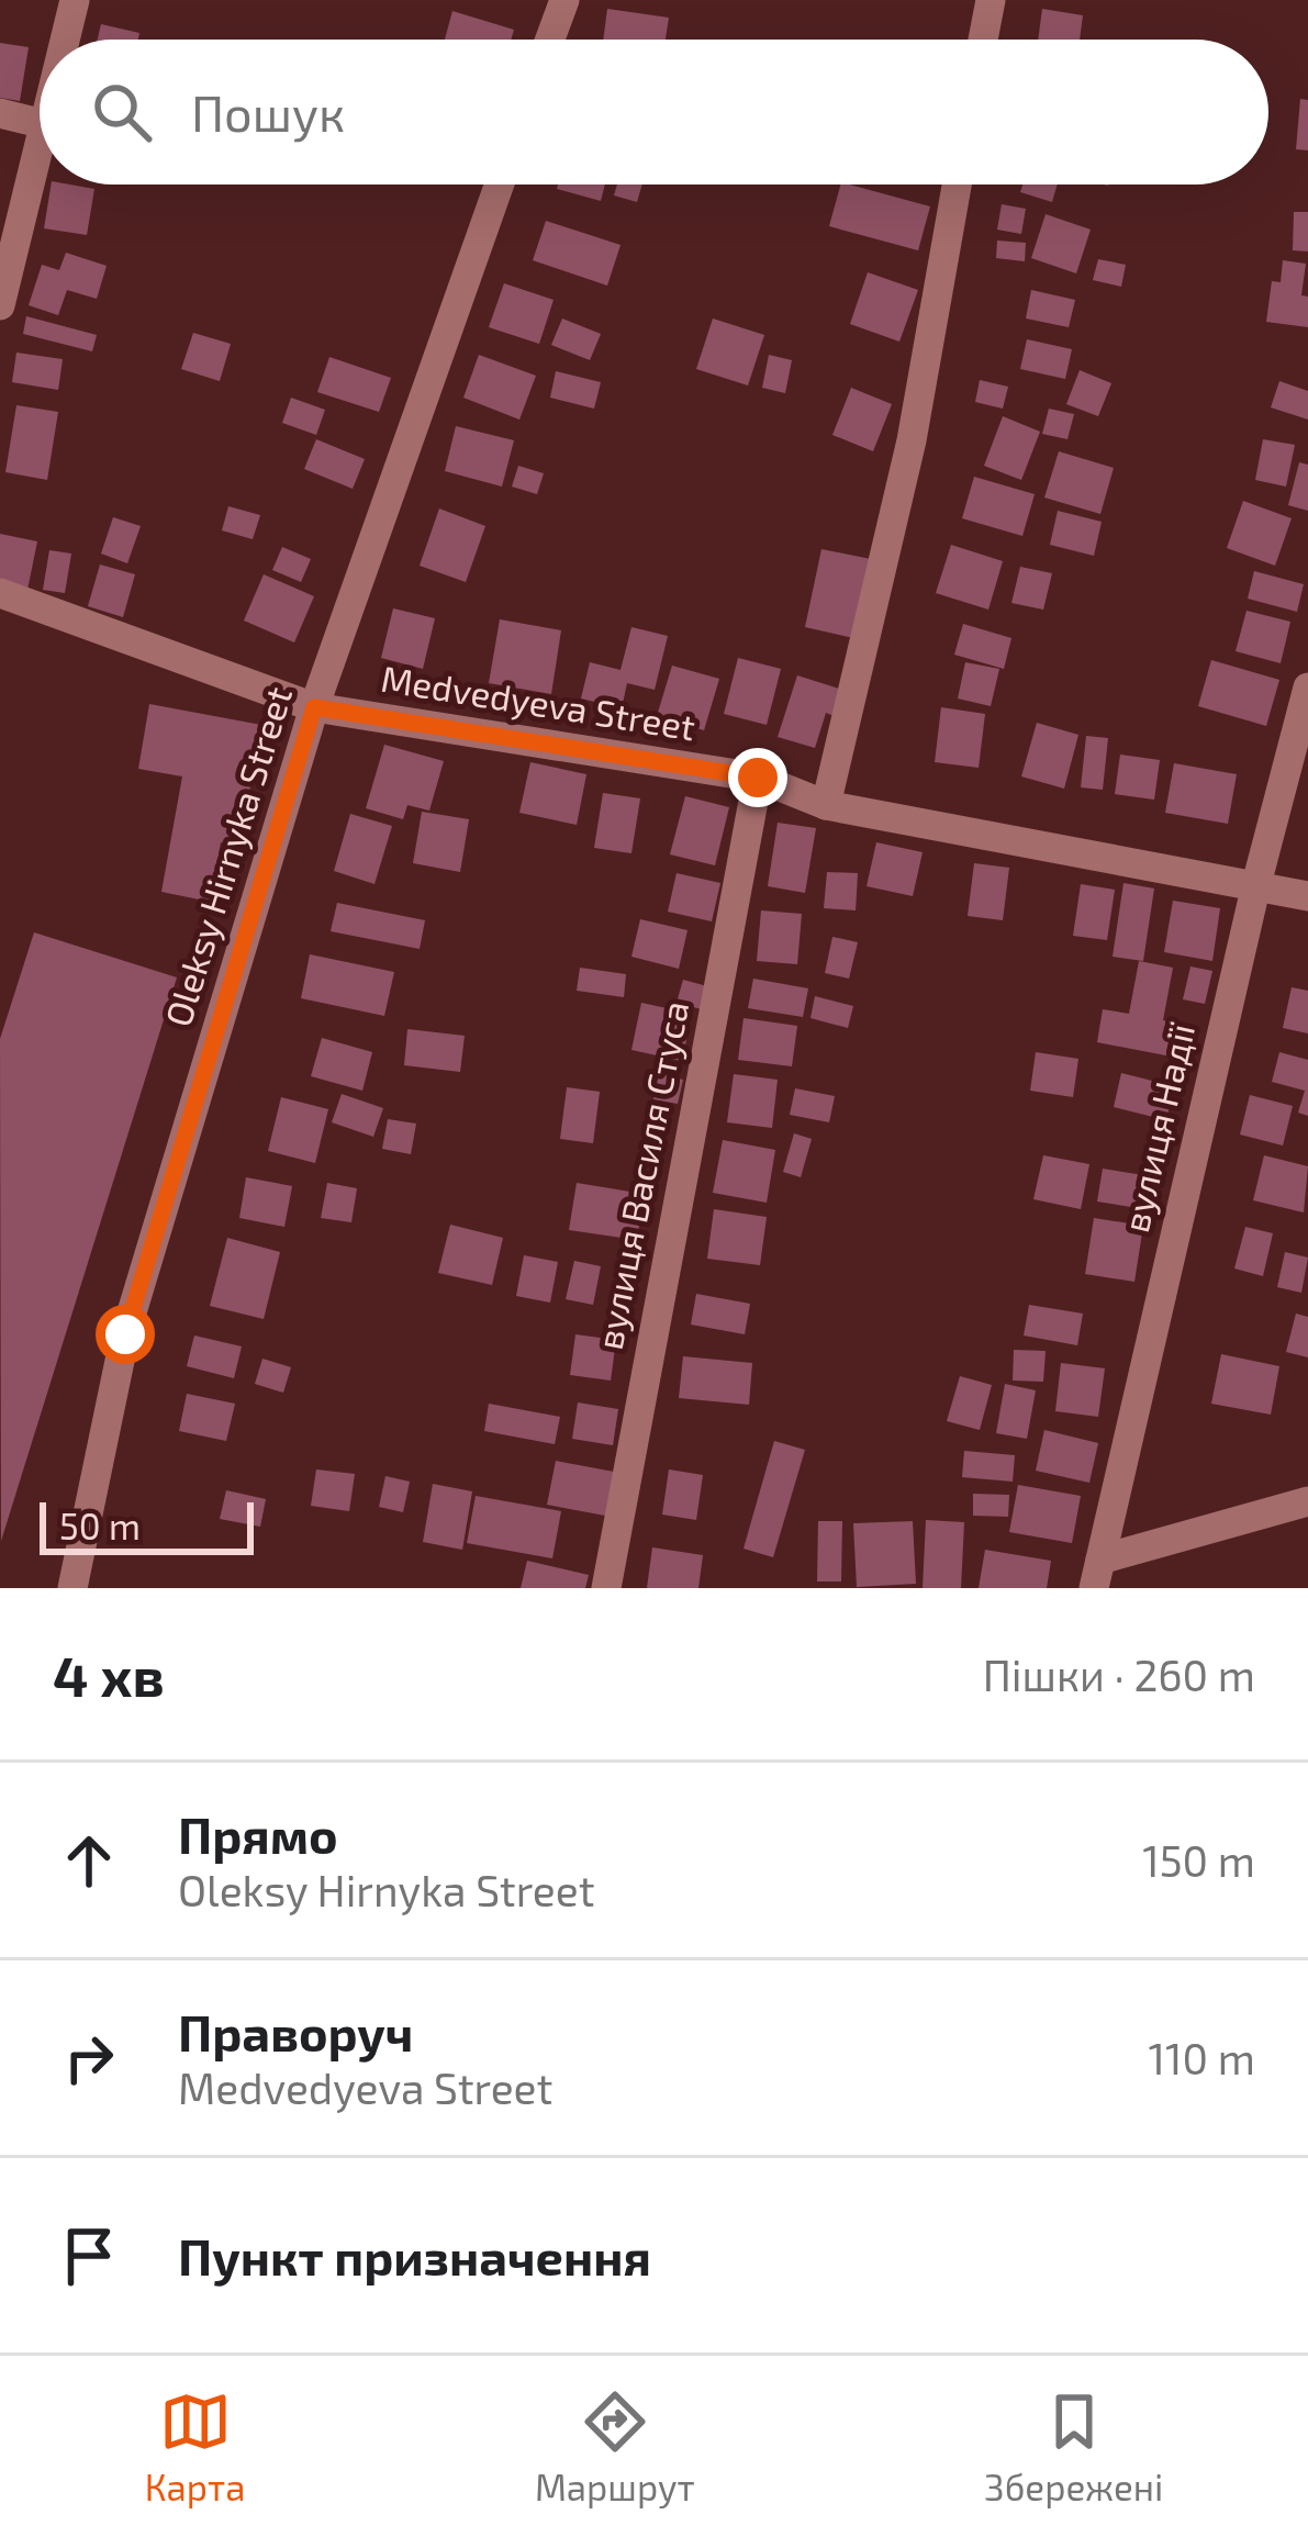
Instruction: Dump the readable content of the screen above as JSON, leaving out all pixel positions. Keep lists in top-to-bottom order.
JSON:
{
  "streets": {
    "street": [
      "Medvedyeva Street",
      "Oleksy Hirnyka Street",
      "вулиця Надії",
      "вулиця Василя Стуса"
    ]
  },
  "crossings": [
    ["Medvedyeva Street", "Oleksy Hirnyka Street"],
    ["Medvedyeva Street", "вулиця Надії"],
    ["Medvedyeva Street", "вулиця Василя Стуса"]
  ],
  "scale_bar": "50 m",
  "page": {
    "search": "Пошук",
    "scale": "50 m",
    "heading": ["4 хв", "Пішки · 260 m"],
    "list": [
      ["Прямо", "Oleksy Hirnyka Street", "150 m"],
      ["Праворуч", "Medvedyeva Street", "110 m"],
      "Пункт призначення"
    ],
    "nav": ["Карта", "Маршрут", "Збережені"]
  }
}
